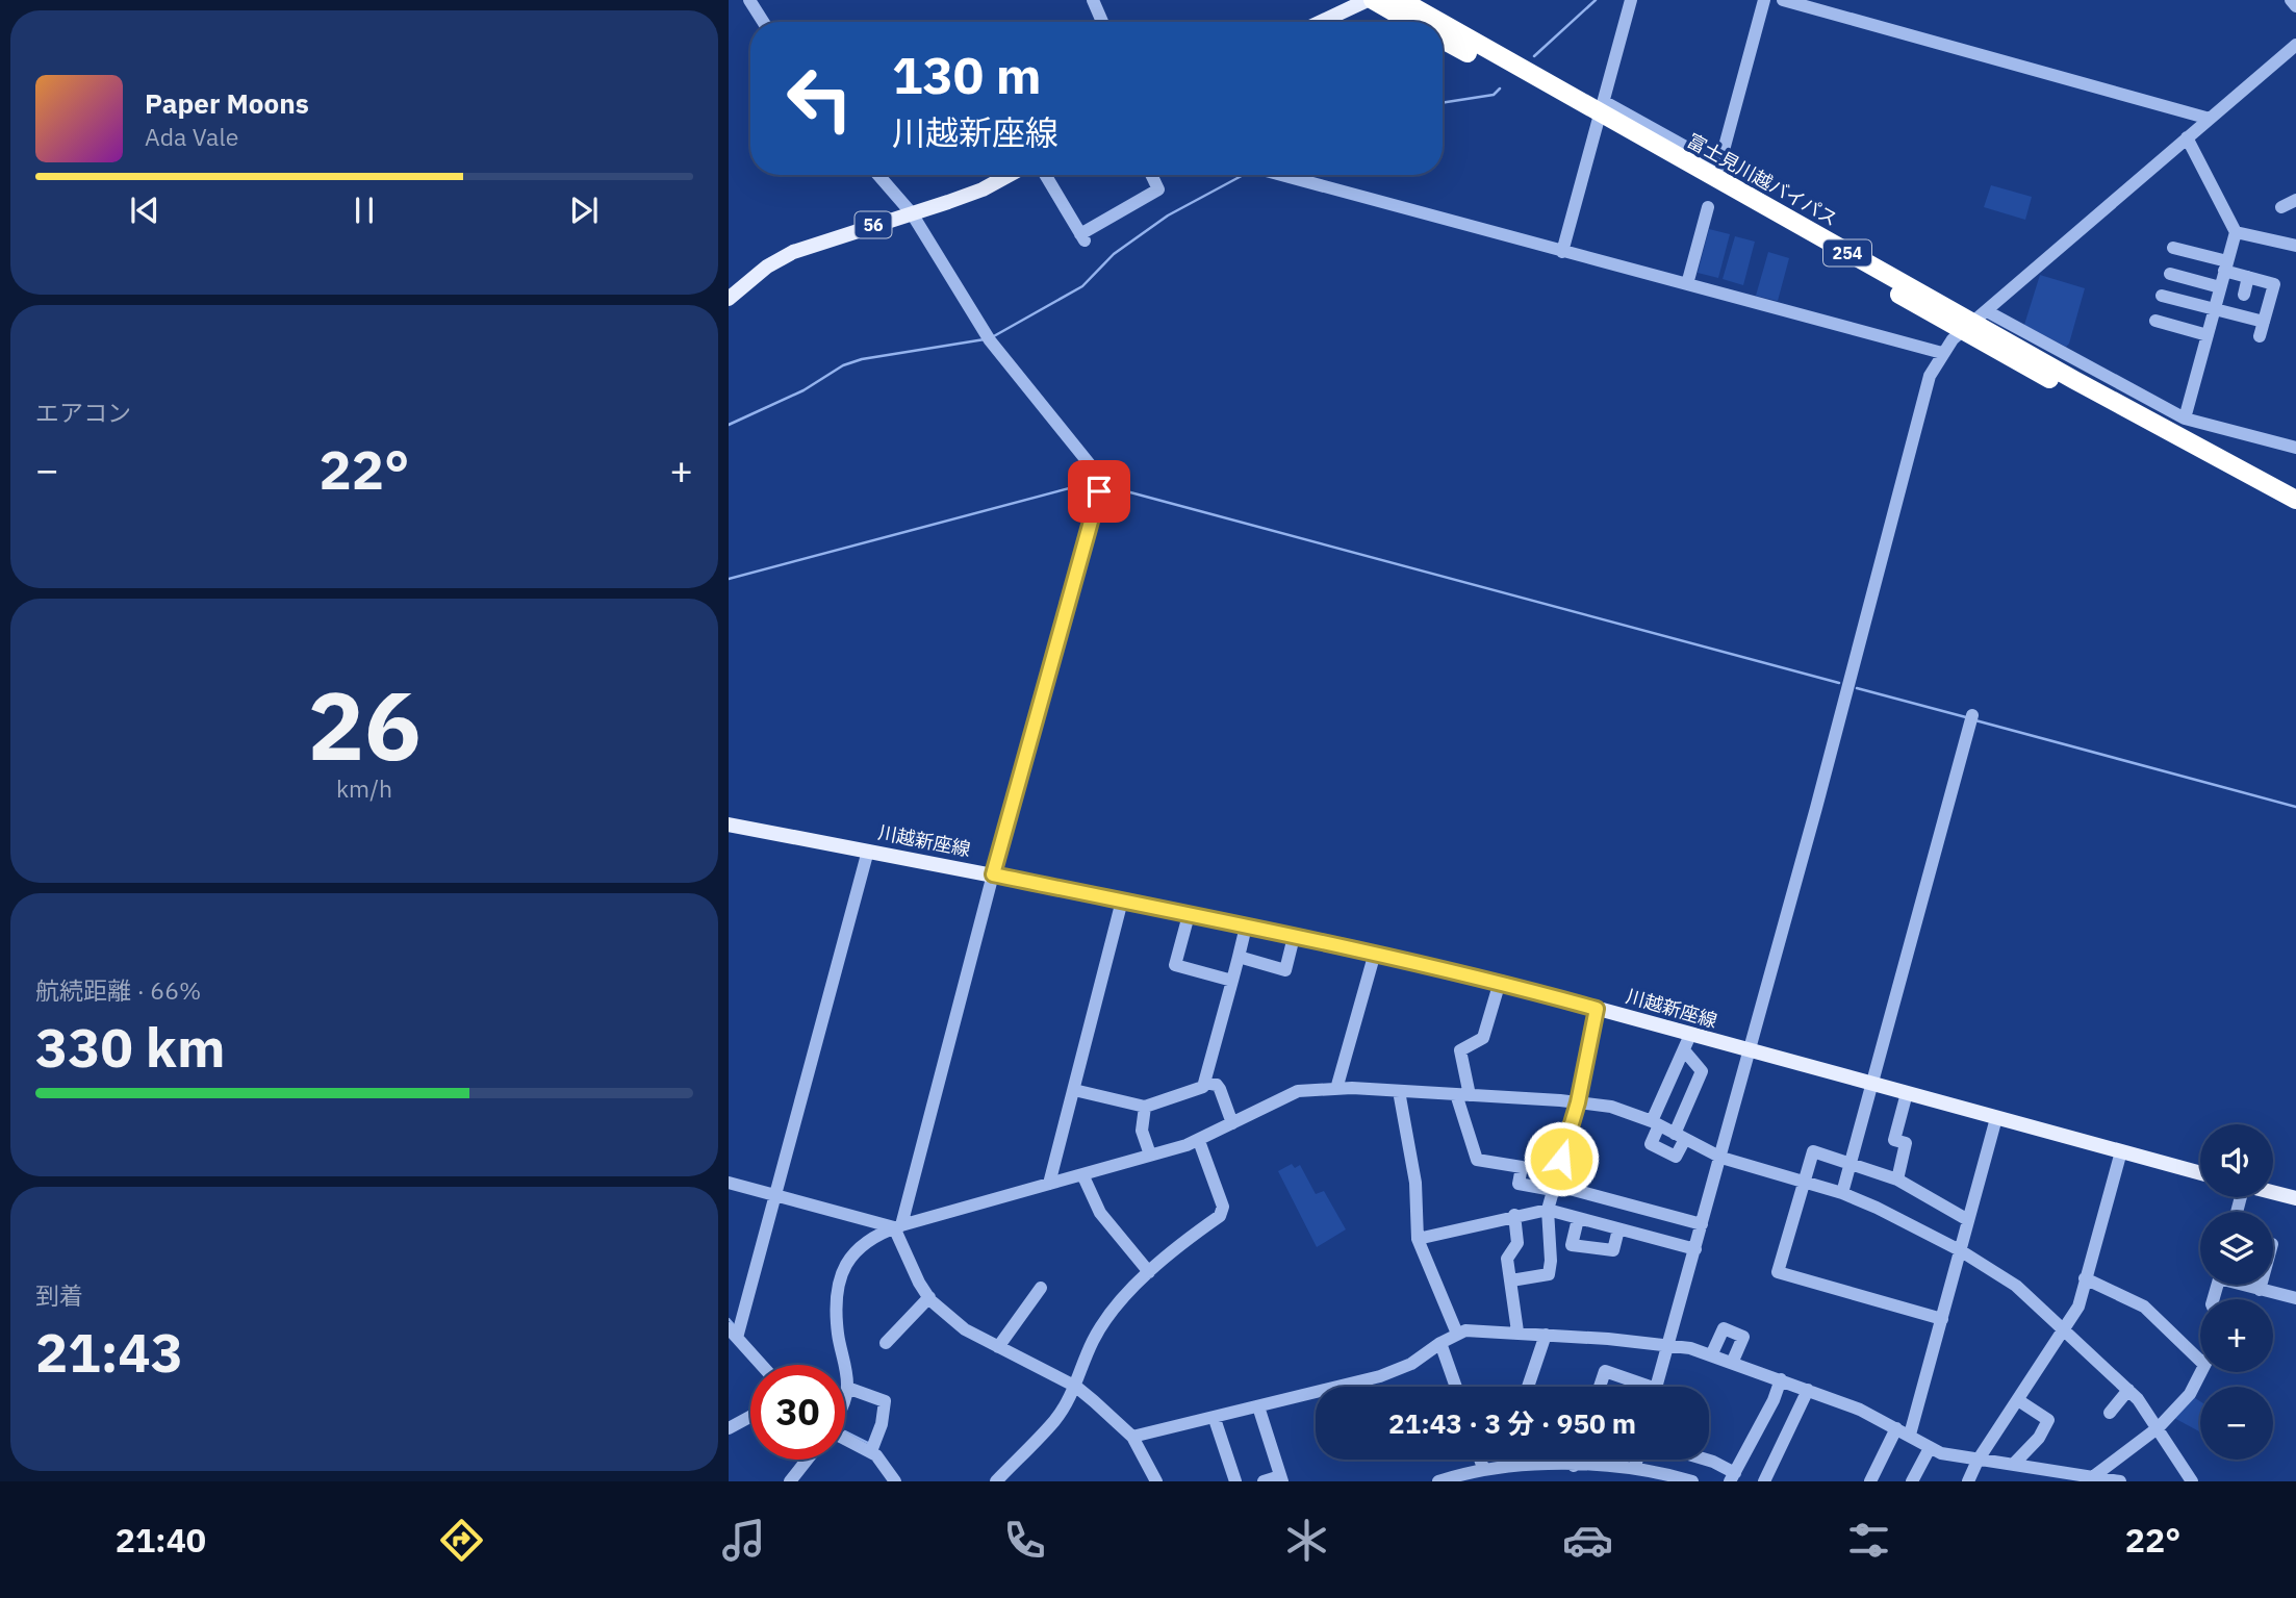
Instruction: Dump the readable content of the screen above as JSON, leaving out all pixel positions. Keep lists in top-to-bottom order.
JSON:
{
  "streets": {
    "highway": ["富士見川越バイパス", "254"],
    "main road": ["56", "川越新座線"]
  },
  "page": {
    "turn": ["130 m", "川越新座線"],
    "song": ["Paper Moons", "Ada Vale"],
    "tile": [
      "エアコン",
      ["26", "km/h"],
      ["航続距離 · 66%", "330 km"],
      ["到着", "21:43"]
    ],
    "heat": ["−", "22°", "+"],
    "map_buttons": ["+", "−"],
    "limit": "30",
    "trip": "21:43 · 3 分 · 950 m",
    "tabs": ["21:40", "22°"]
  }
}
